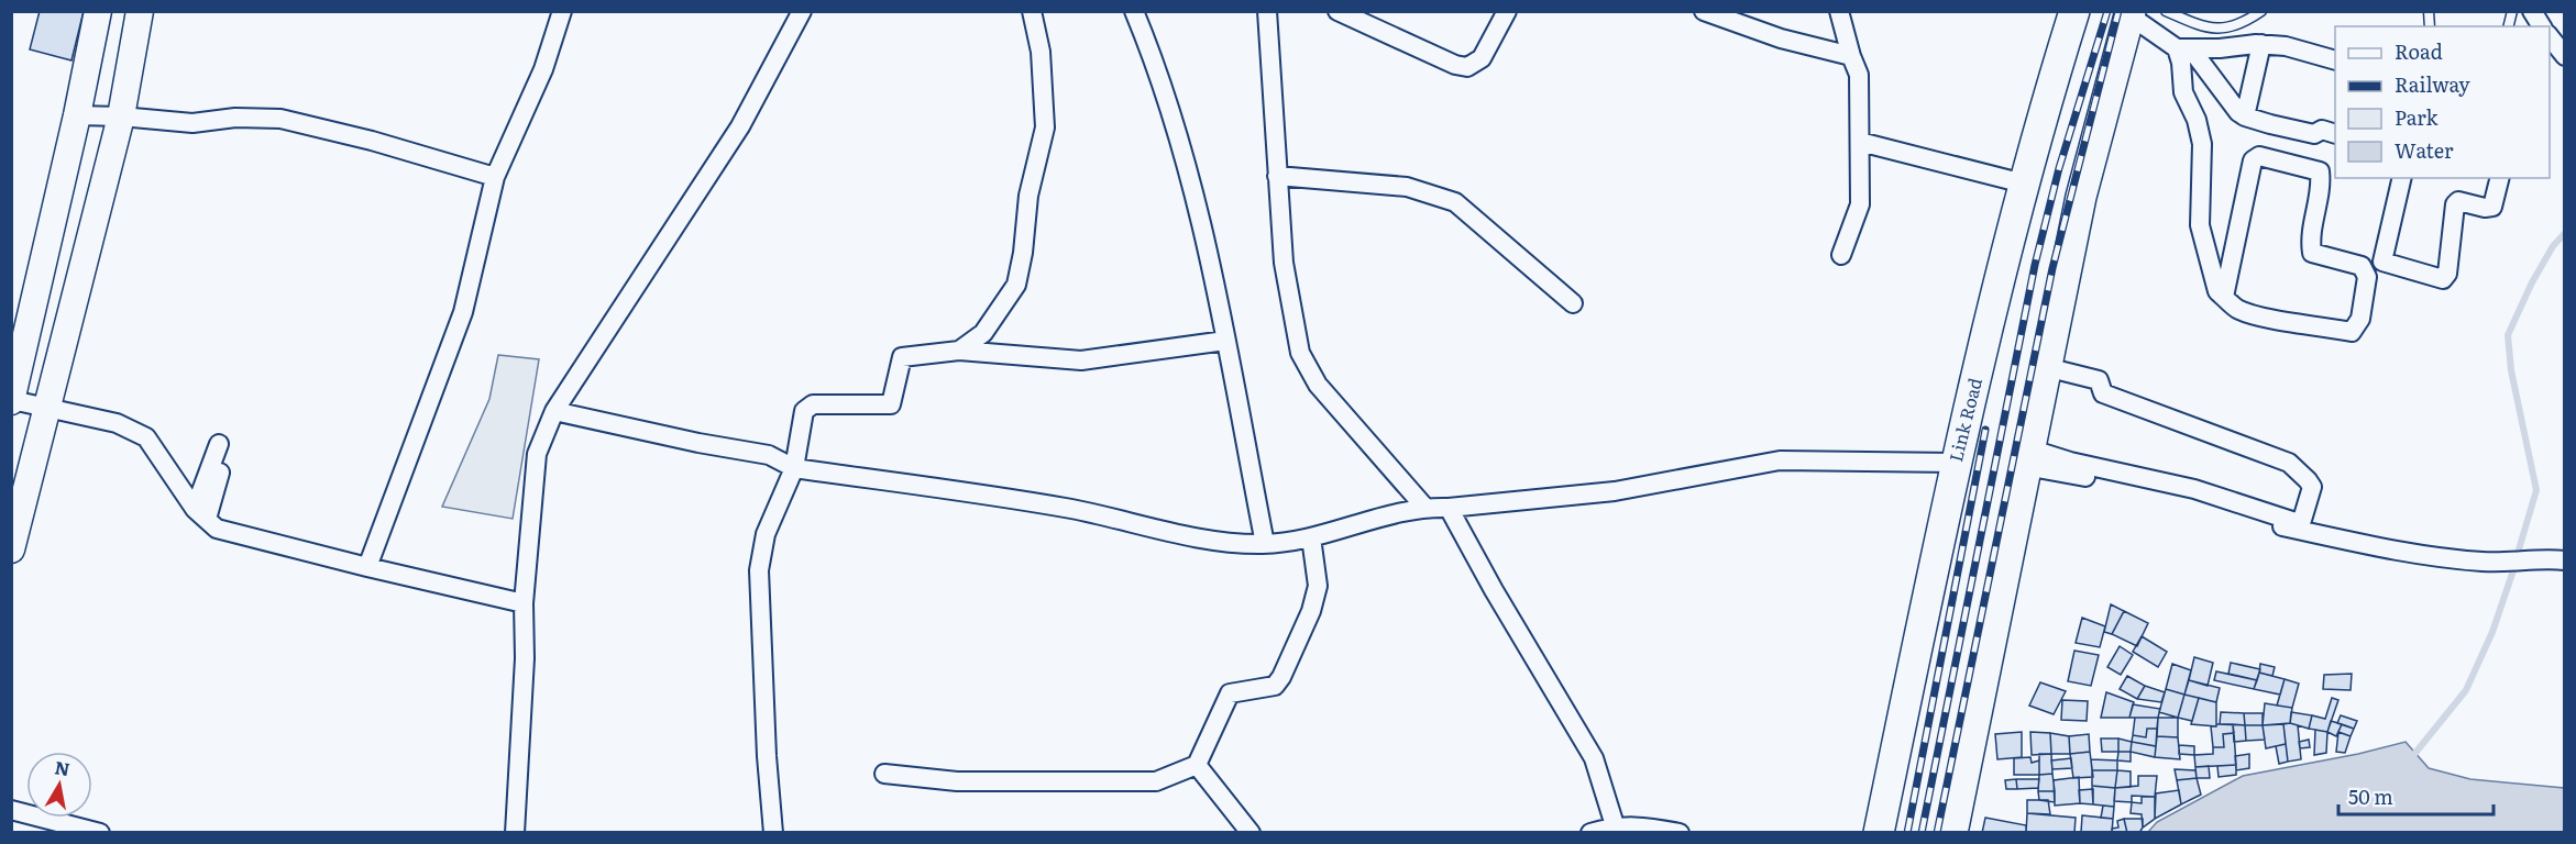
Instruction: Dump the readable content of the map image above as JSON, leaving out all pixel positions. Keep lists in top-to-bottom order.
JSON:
{
  "streets": {
    "main road": ["Link Road"]
  },
  "legend": [
    "Road",
    "Railway",
    "Park",
    "Water"
  ],
  "scale_bar": "50 m",
  "north": "top"
}
